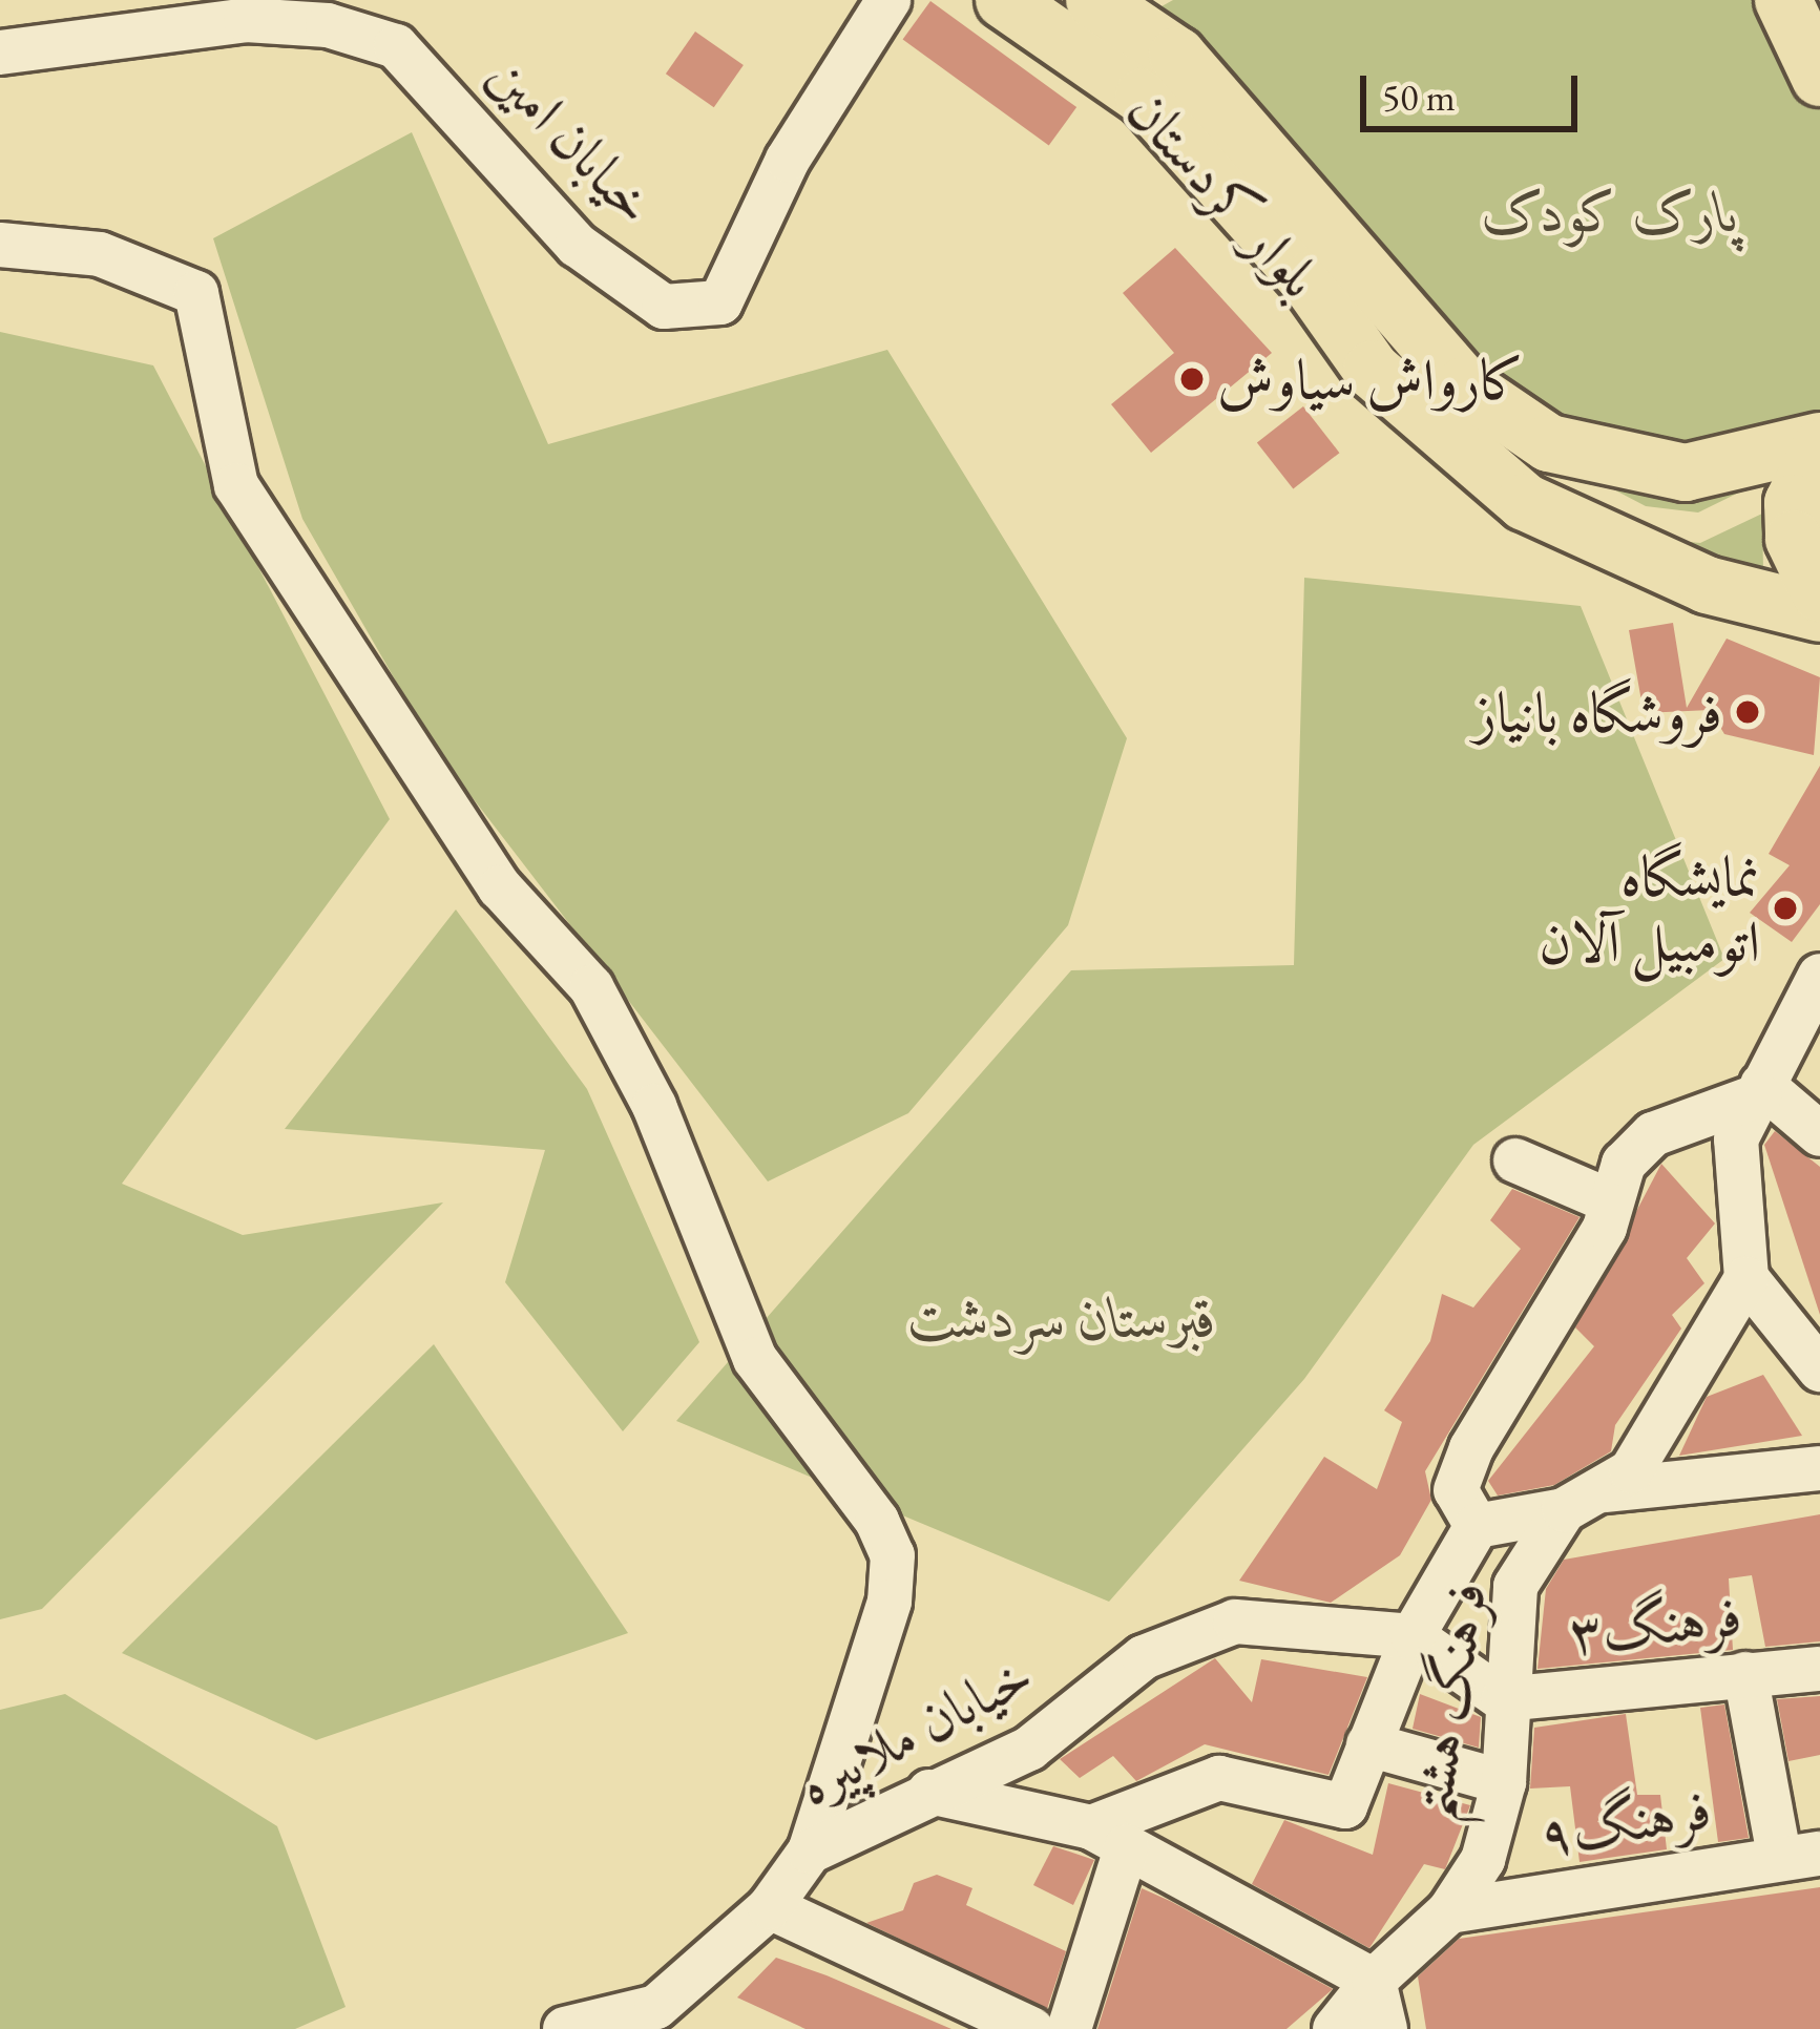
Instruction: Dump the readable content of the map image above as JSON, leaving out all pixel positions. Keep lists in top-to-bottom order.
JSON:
{
  "streets": {
    "main road": ["بلوار کردستان"],
    "street": [
      "خیابان امین",
      "فرهنگ۳",
      "فرهنگ هشتم",
      "خیابان ملاپیره",
      "فرهنگ۹"
    ]
  },
  "crossings": [
    ["فرهنگ۳", "فرهنگ هشتم"],
    ["فرهنگ هشتم", "فرهنگ۹"]
  ],
  "parks": ["پارک کودک", "قبرستان سردشت"],
  "places": ["کارواش سیاوش", "فروشگاه بانیاز", "نمایشگاه اتومبیل آلان"],
  "scale_bar": "50 m"
}
